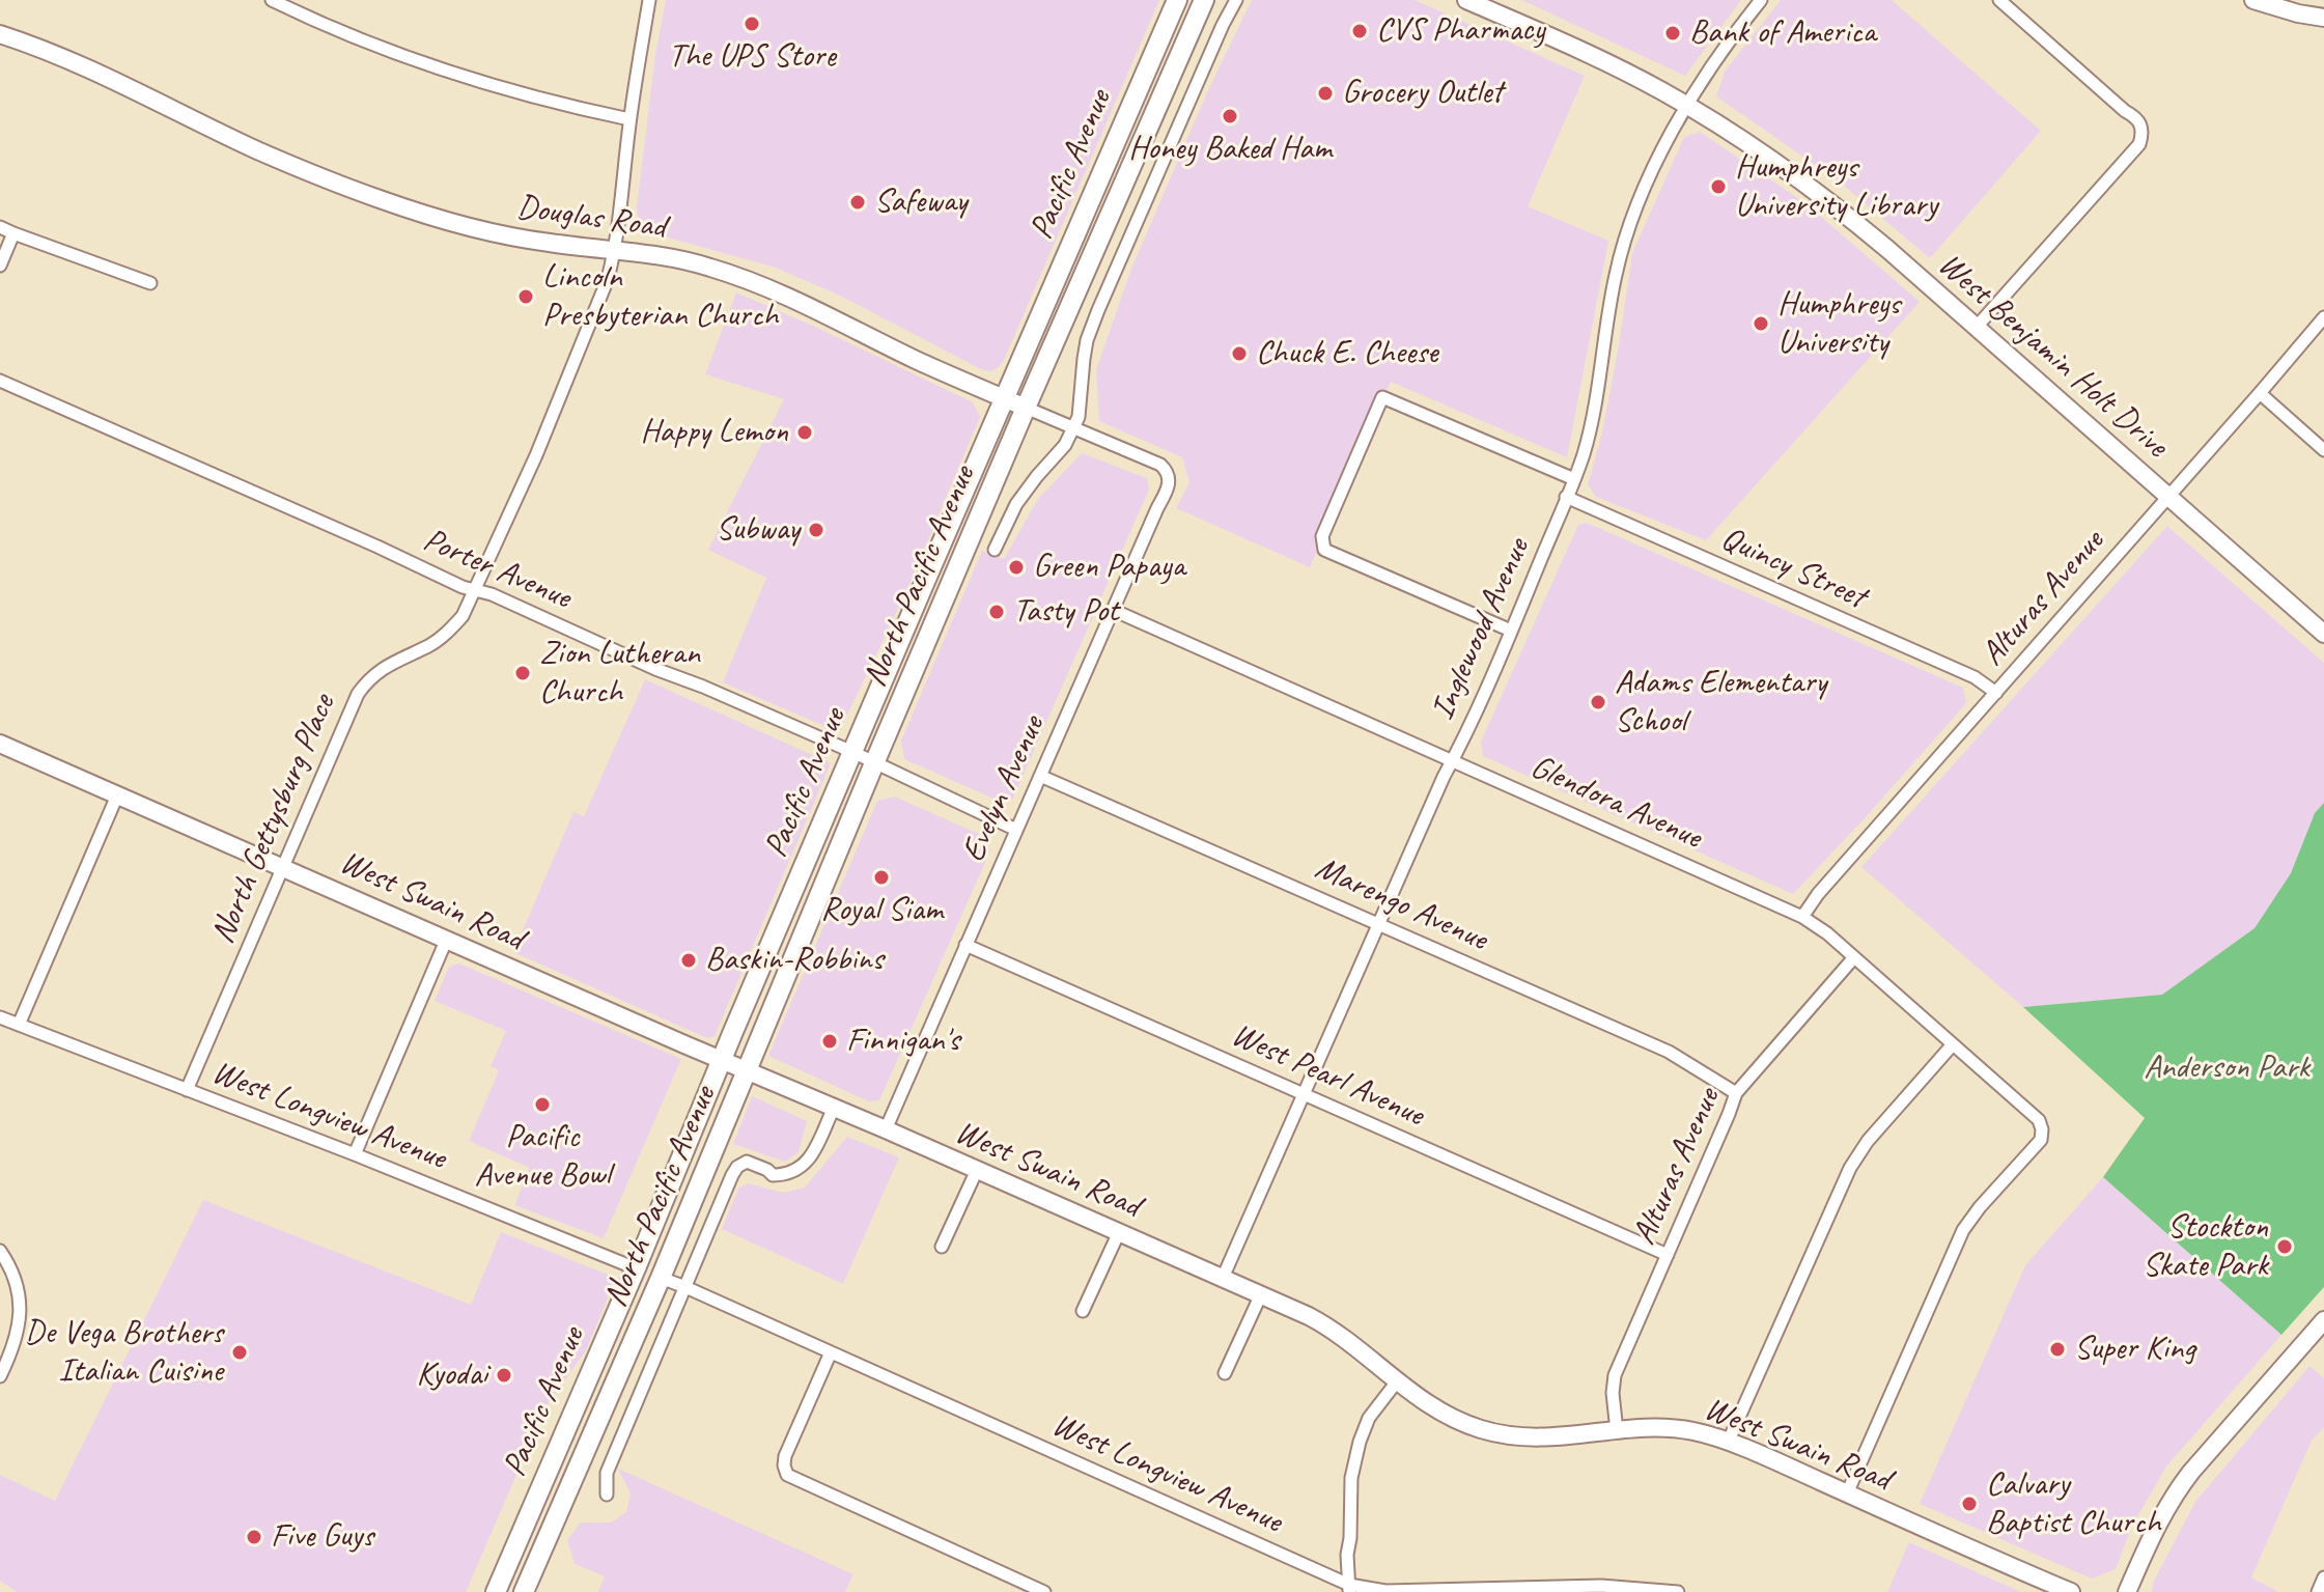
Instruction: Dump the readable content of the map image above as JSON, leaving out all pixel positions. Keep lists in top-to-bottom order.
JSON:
{
  "streets": {
    "main road": [
      "Pacific Avenue",
      "Douglas Road",
      "West Benjamin Holt Drive",
      "North Pacific Avenue",
      "West Swain Road"
    ],
    "street": [
      "Quincy Street",
      "Porter Avenue",
      "Alturas Avenue",
      "Inglewood Avenue",
      "Evelyn Avenue",
      "Glendora Avenue",
      "North Gettysburg Place",
      "Marengo Avenue",
      "West Pearl Avenue",
      "West Longview Avenue"
    ]
  },
  "crossings": [
    ["Pacific Avenue", "Douglas Road"],
    ["Pacific Avenue", "Porter Avenue"],
    ["Pacific Avenue", "West Swain Road"],
    ["Pacific Avenue", "West Longview Avenue"],
    ["Douglas Road", "North Pacific Avenue"],
    ["Douglas Road", "Evelyn Avenue"],
    ["Douglas Road", "North Gettysburg Place"],
    ["West Benjamin Holt Drive", "Alturas Avenue"],
    ["West Benjamin Holt Drive", "Inglewood Avenue"],
    ["Quincy Street", "Alturas Avenue"],
    ["Quincy Street", "Inglewood Avenue"],
    ["Porter Avenue", "North Pacific Avenue"],
    ["Porter Avenue", "Evelyn Avenue"],
    ["Porter Avenue", "North Gettysburg Place"],
    ["North Pacific Avenue", "West Swain Road"],
    ["North Pacific Avenue", "West Longview Avenue"],
    ["Alturas Avenue", "Glendora Avenue"],
    ["Alturas Avenue", "West Swain Road"],
    ["Alturas Avenue", "Marengo Avenue"],
    ["Alturas Avenue", "West Pearl Avenue"],
    ["Inglewood Avenue", "Glendora Avenue"],
    ["Inglewood Avenue", "West Swain Road"],
    ["Inglewood Avenue", "Marengo Avenue"],
    ["Inglewood Avenue", "West Pearl Avenue"],
    ["Evelyn Avenue", "Glendora Avenue"],
    ["Evelyn Avenue", "West Swain Road"],
    ["Evelyn Avenue", "Marengo Avenue"],
    ["Evelyn Avenue", "West Pearl Avenue"],
    ["Glendora Avenue", "West Swain Road"],
    ["North Gettysburg Place", "West Swain Road"],
    ["North Gettysburg Place", "West Longview Avenue"]
  ],
  "parks": ["Anderson Park"],
  "places": [
    "The UPS Store",
    "CVS Pharmacy",
    "Bank of America",
    "Grocery Outlet",
    "Honey Baked Ham",
    "Humphreys University Library",
    "Safeway",
    "Lincoln Presbyterian Church",
    "Humphreys University",
    "Chuck E. Cheese",
    "Happy Lemon",
    "Subway",
    "Green Papaya",
    "Tasty Pot",
    "Zion Lutheran Church",
    "Adams Elementary School",
    "Royal Siam",
    "Baskin-Robbins",
    "Finnigan's",
    "Pacific Avenue Bowl",
    "Stockton Skate Park",
    "Super King",
    "De Vega Brothers Italian Cuisine",
    "Kyodai",
    "Calvary Baptist Church",
    "Five Guys"
  ]
}
